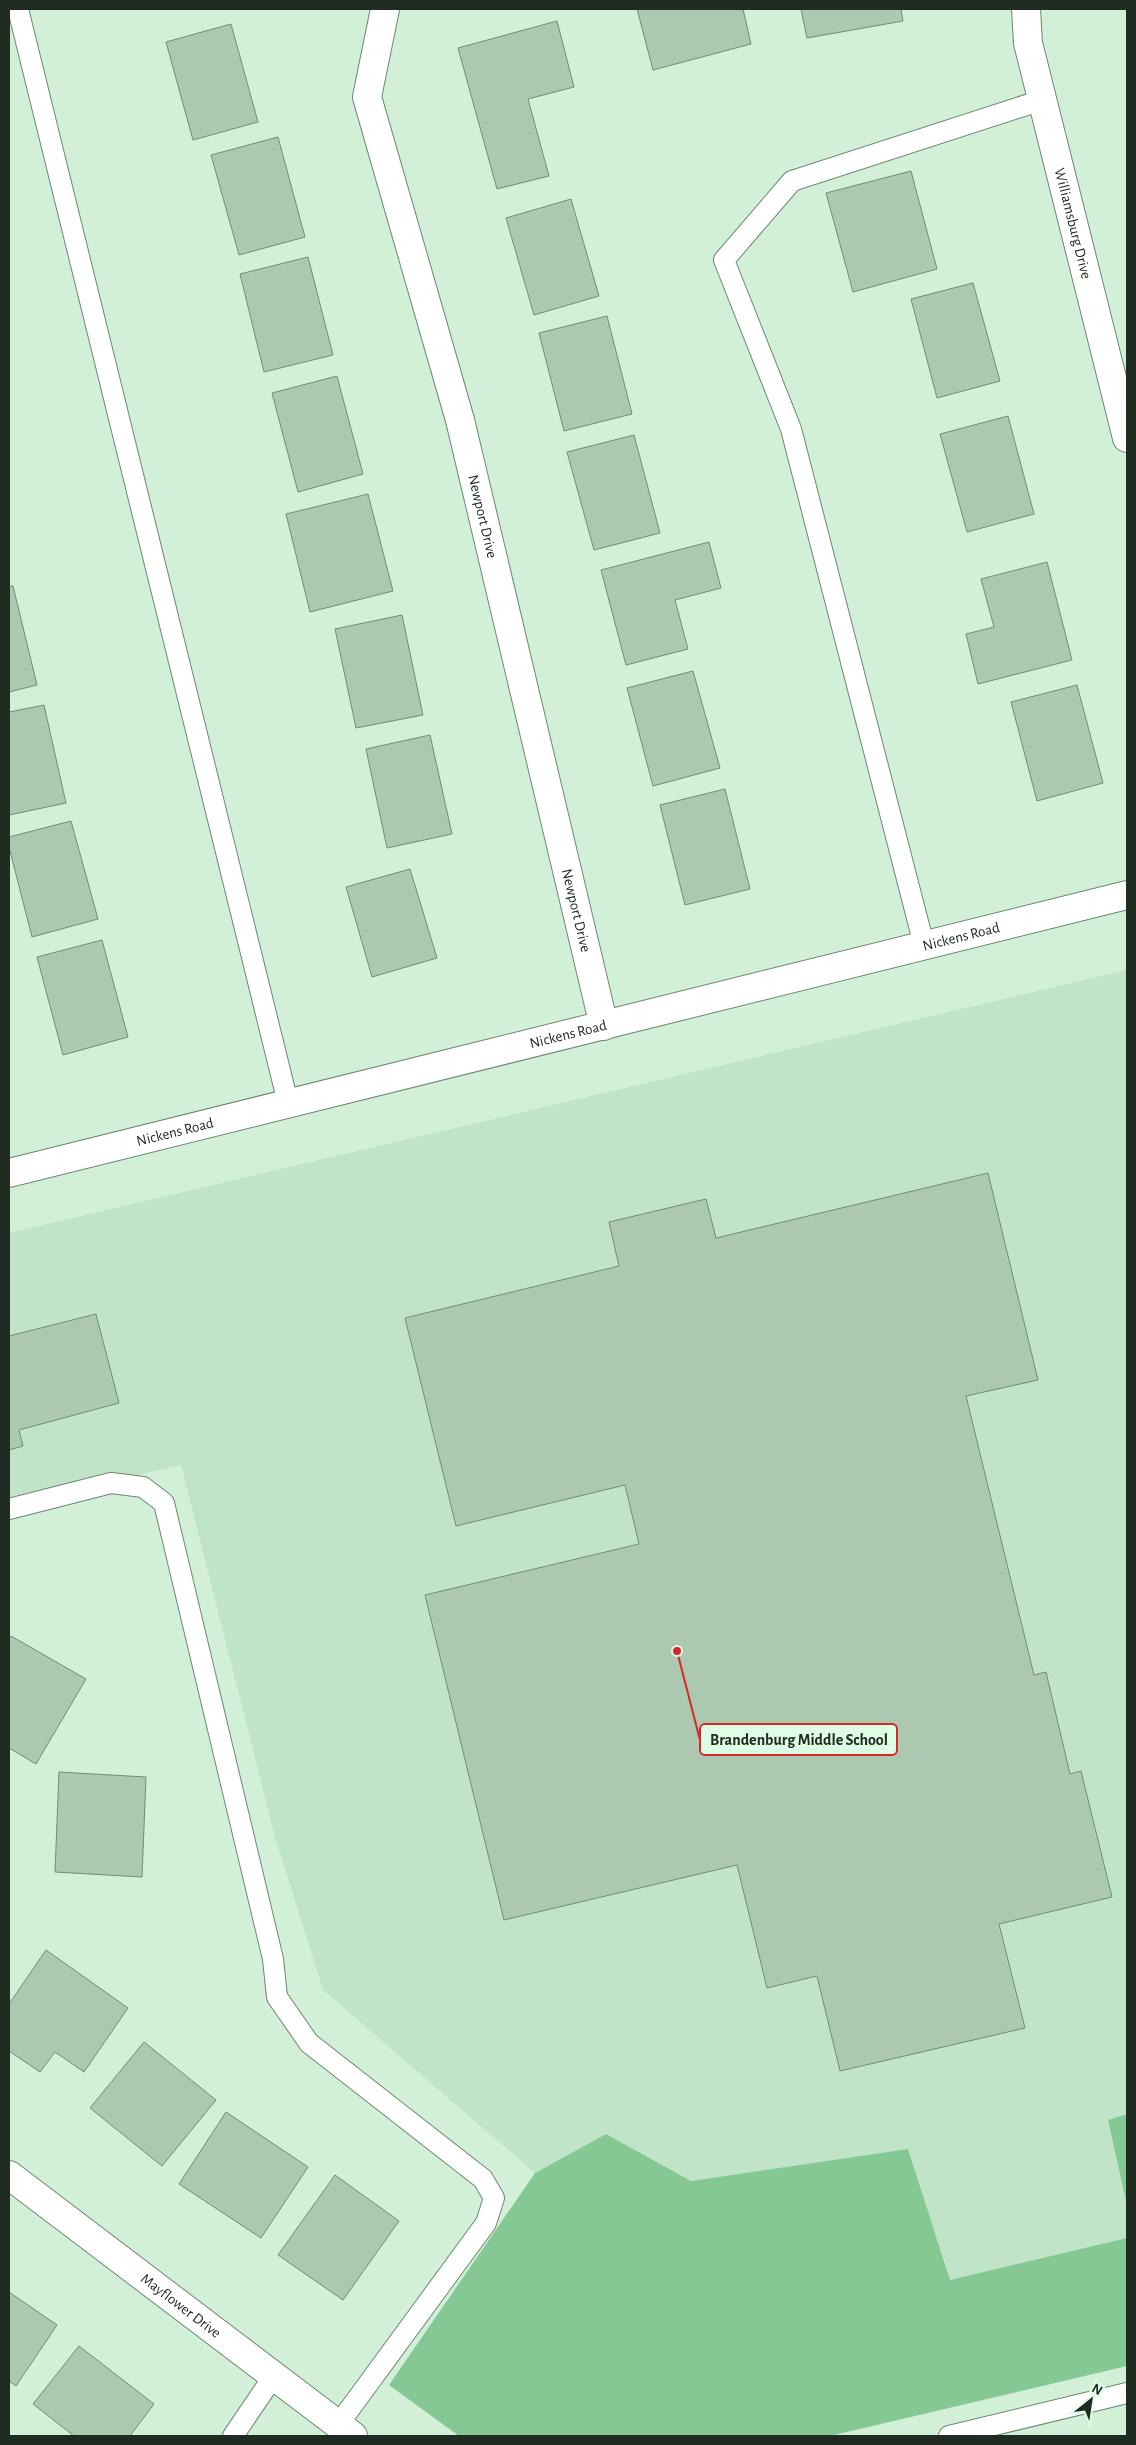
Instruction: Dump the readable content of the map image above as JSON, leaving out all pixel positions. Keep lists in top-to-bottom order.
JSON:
{
  "streets": {
    "street": [
      "Williamsburg Drive",
      "Newport Drive",
      "Nickens Road",
      "Mayflower Drive"
    ]
  },
  "crossings": [
    ["Newport Drive", "Nickens Road"]
  ],
  "places": ["Brandenburg Middle School"],
  "north": "top right"
}
